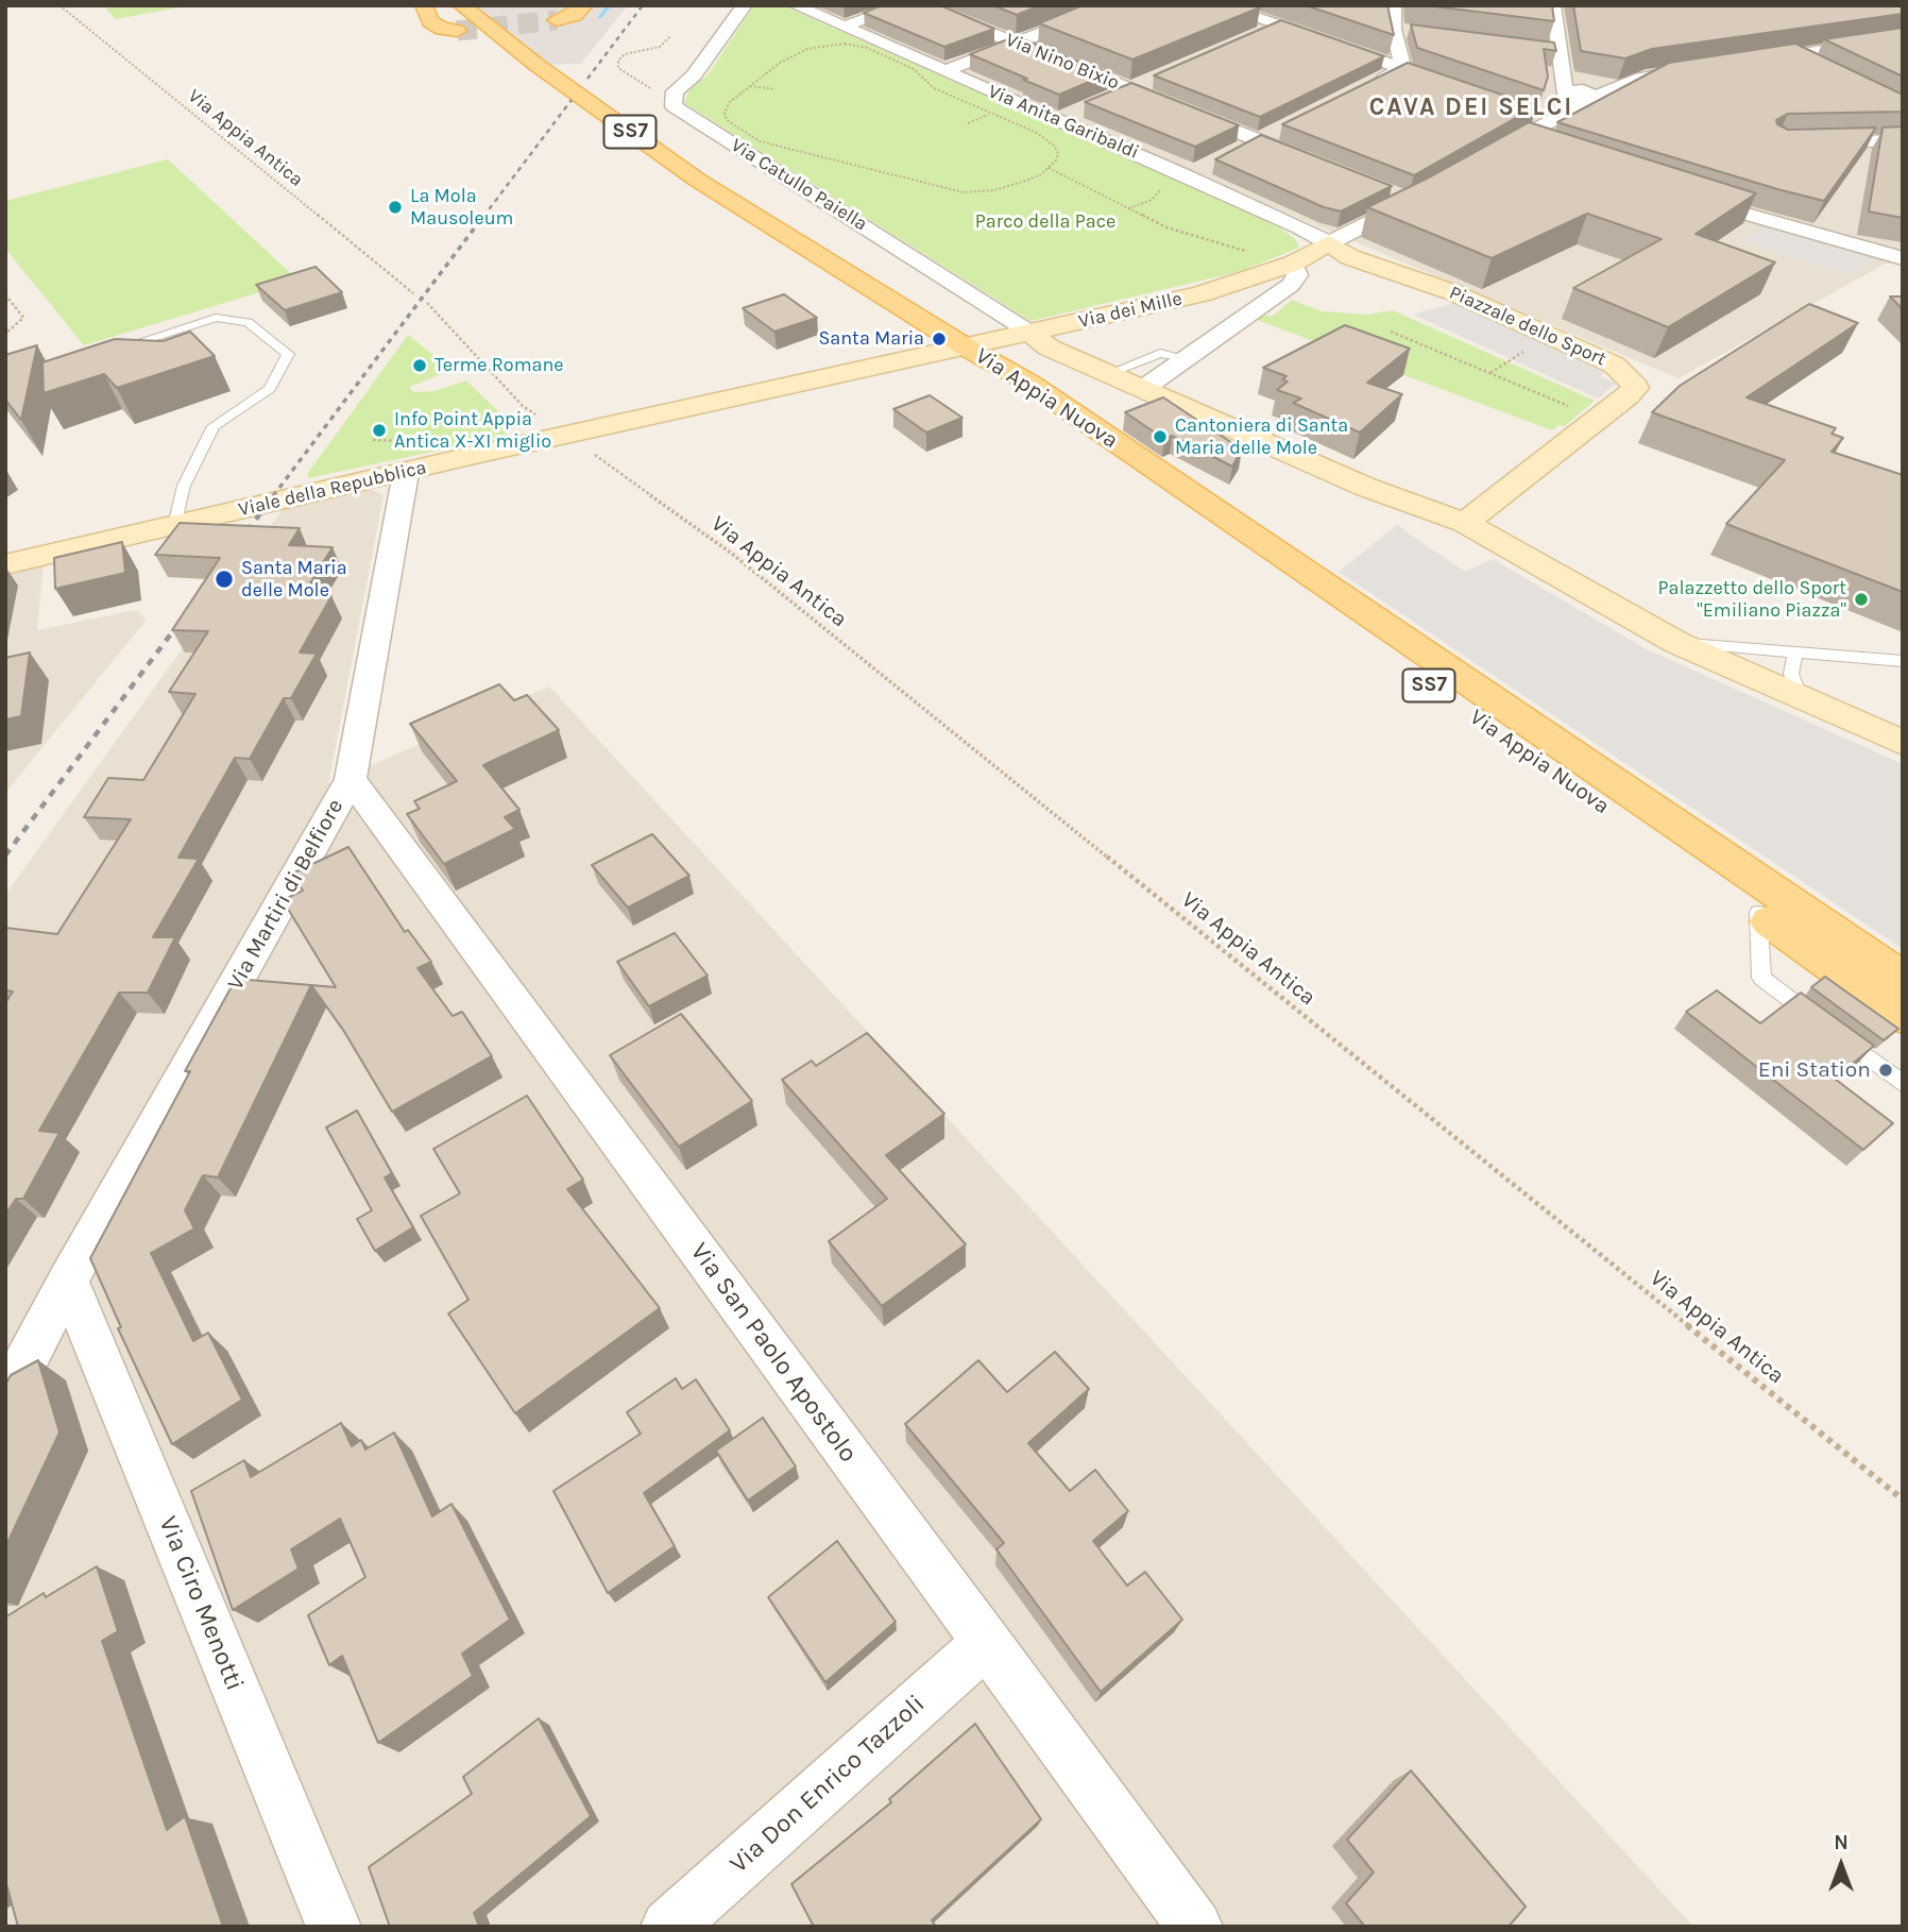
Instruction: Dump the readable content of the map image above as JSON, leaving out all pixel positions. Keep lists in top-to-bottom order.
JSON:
{
  "streets": {
    "main road": ["SS7", "Via Appia Nuova"],
    "street": [
      "Via Nino Bixio",
      "Via Anita Garibaldi",
      "Via Catullo Paiella",
      "Via dei Mille",
      "Piazzale dello Sport",
      "Viale della Repubblica",
      "Via Martiri di Belfiore",
      "Via San Paolo Apostolo",
      "Via Ciro Menotti",
      "Via Don Enrico Tazzoli"
    ],
    "path": ["Via Appia Antica"]
  },
  "crossings": [
    ["Via Anita Garibaldi", "Via dei Mille"],
    ["Via Anita Garibaldi", "Piazzale dello Sport"],
    ["Via Appia Antica", "Viale della Repubblica"],
    ["Via Catullo Paiella", "Via dei Mille"],
    ["Via Catullo Paiella", "Viale della Repubblica"],
    ["Via dei Mille", "Piazzale dello Sport"],
    ["Via dei Mille", "Viale della Repubblica"],
    ["Via Appia Nuova", "Viale della Repubblica"],
    ["Viale della Repubblica", "Via Martiri di Belfiore"],
    ["Via Martiri di Belfiore", "Via San Paolo Apostolo"],
    ["Via Martiri di Belfiore", "Via Ciro Menotti"],
    ["Via San Paolo Apostolo", "Via Don Enrico Tazzoli"]
  ],
  "districts": ["CAVA DEI SELCI"],
  "parks": ["Parco della Pace"],
  "places": [
    "La Mola Mausoleum",
    "Santa Maria",
    "Terme Romane",
    "Info Point Appia Antica X-XI miglio",
    "Cantoniera di Santa Maria delle Mole",
    "Santa Maria delle Mole",
    "Palazzetto dello Sport \"Emiliano Piazza\"",
    "Eni Station"
  ],
  "north": "top"
}
